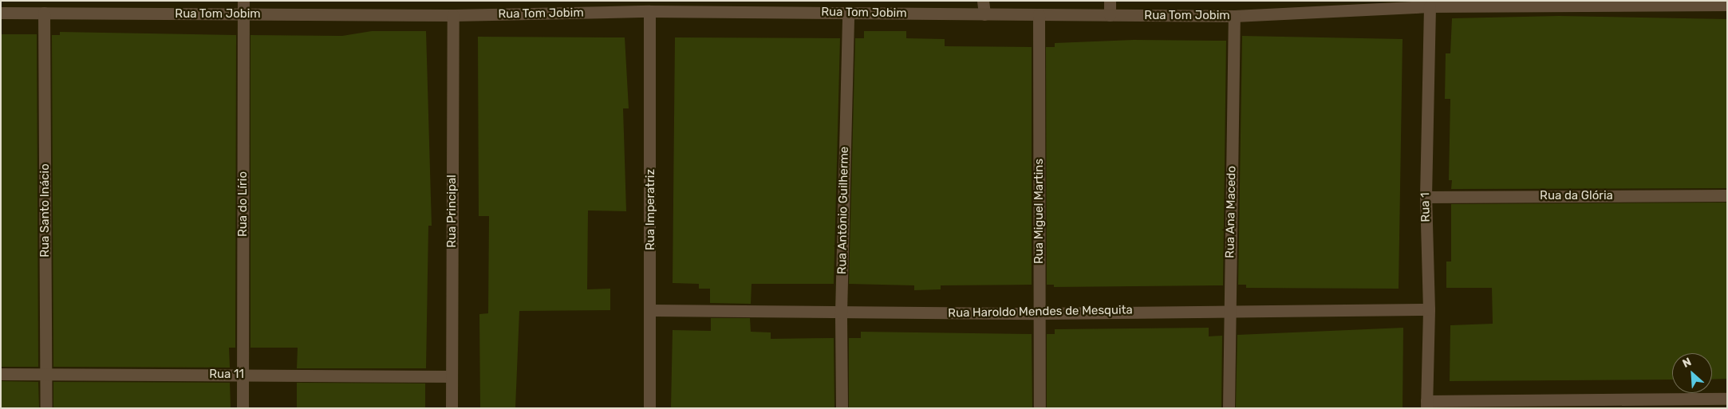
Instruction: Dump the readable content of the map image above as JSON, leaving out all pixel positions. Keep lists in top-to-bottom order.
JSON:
{
  "streets": {
    "street": [
      "Rua Tom Jobim",
      "Rua da Glória",
      "Rua do Lírio",
      "Rua 1",
      "Rua Imperatriz",
      "Rua Santo Inácio",
      "Rua Antônio Guilherme",
      "Rua Principal",
      "Rua Miguel Martins",
      "Rua Ana Macedo",
      "Rua Haroldo Mendes de Mesquita",
      "Rua 11"
    ]
  },
  "crossings": [
    ["Rua Tom Jobim", "Rua do Lírio"],
    ["Rua Tom Jobim", "Rua 1"],
    ["Rua Tom Jobim", "Rua Imperatriz"],
    ["Rua Tom Jobim", "Rua Santo Inácio"],
    ["Rua Tom Jobim", "Rua Antônio Guilherme"],
    ["Rua Tom Jobim", "Rua Principal"],
    ["Rua Tom Jobim", "Rua Miguel Martins"],
    ["Rua Tom Jobim", "Rua Ana Macedo"],
    ["Rua da Glória", "Rua 1"],
    ["Rua do Lírio", "Rua 11"],
    ["Rua 1", "Rua Haroldo Mendes de Mesquita"],
    ["Rua Imperatriz", "Rua Haroldo Mendes de Mesquita"],
    ["Rua Santo Inácio", "Rua 11"],
    ["Rua Antônio Guilherme", "Rua Haroldo Mendes de Mesquita"],
    ["Rua Principal", "Rua 11"],
    ["Rua Miguel Martins", "Rua Haroldo Mendes de Mesquita"],
    ["Rua Ana Macedo", "Rua Haroldo Mendes de Mesquita"]
  ],
  "north": "top left"
}
